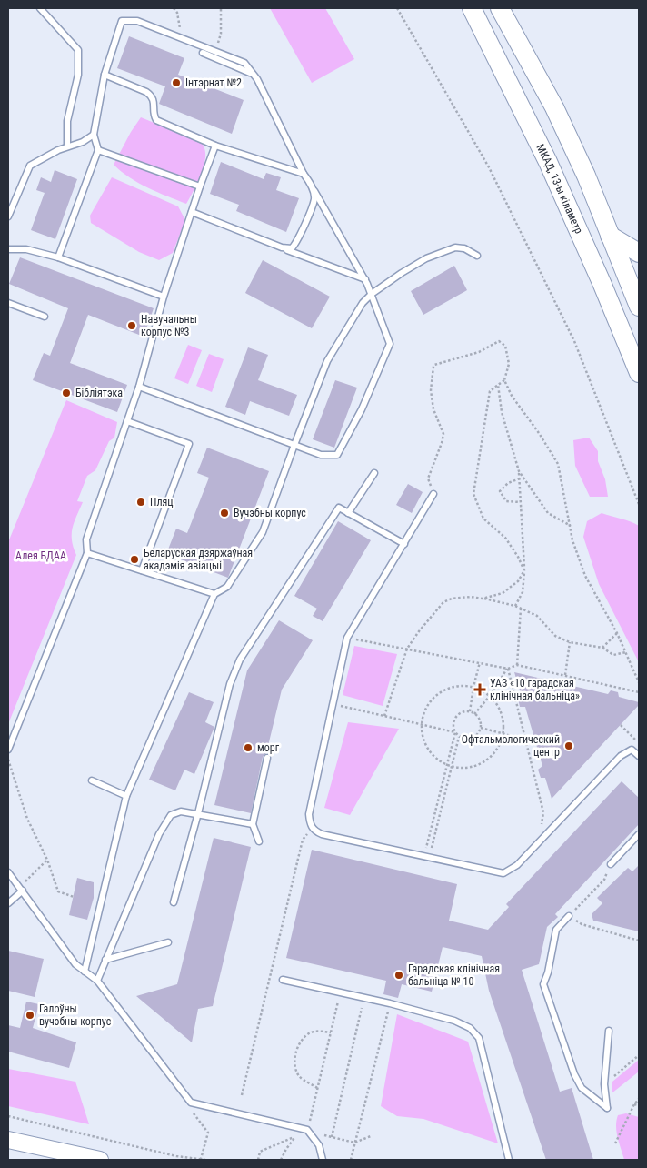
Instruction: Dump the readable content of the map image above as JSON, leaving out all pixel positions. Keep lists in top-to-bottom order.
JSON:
{
  "streets": {
    "highway": ["МКАД, 13-ы кіламетр"]
  },
  "parks": ["Алея БДАА"],
  "places": {
    "other": [
      "Інтэрнат №2",
      "Навучальны корпус №3",
      "Бібліятэка",
      "Пляц",
      "Вучэбны корпус",
      "Беларуская дзяржаўная акадэмія авіацыі",
      "Офтальмологический центр",
      "морг",
      "Гарадская клінічная бальніца № 10",
      "Галоўны вучэбны корпус"
    ],
    "health": ["УАЗ «10 гарадская клінічная бальніца»"]
  }
}
